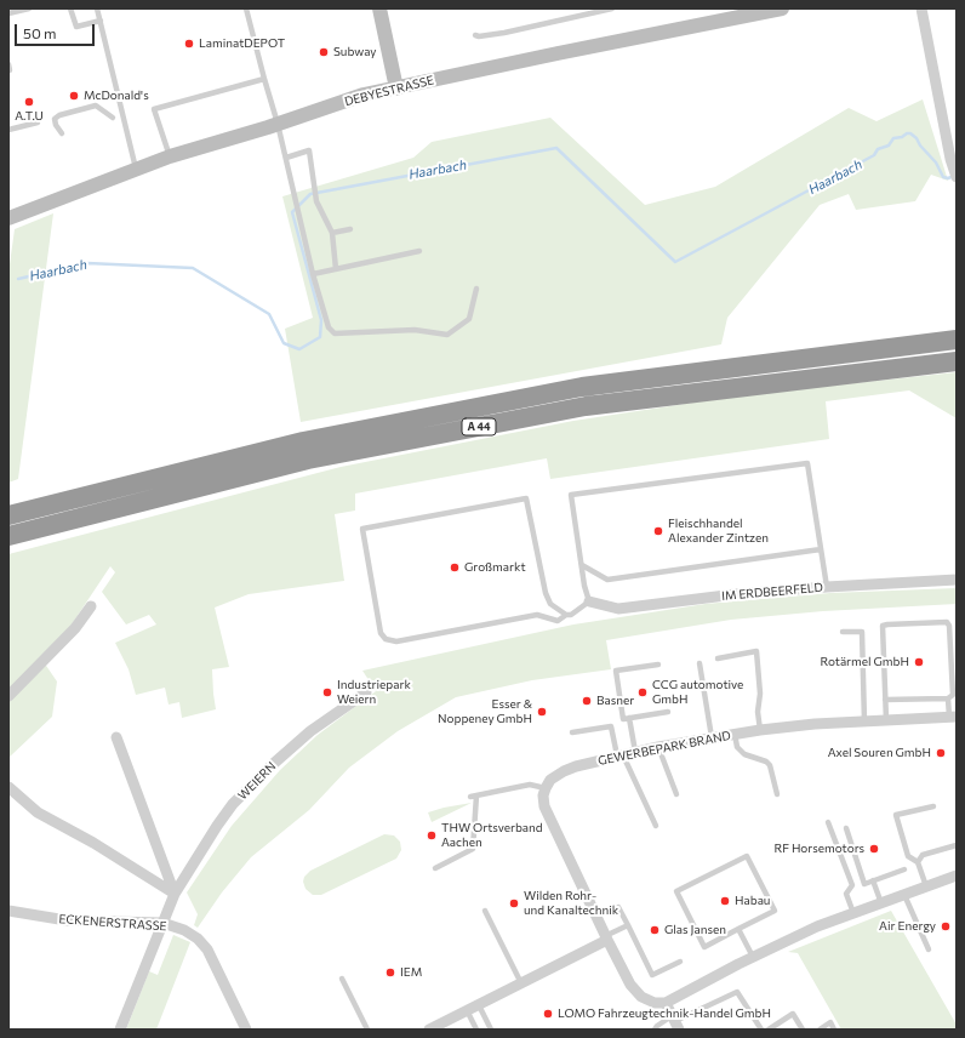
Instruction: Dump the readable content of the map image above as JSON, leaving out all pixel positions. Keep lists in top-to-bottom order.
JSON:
{
  "streets": {
    "highway": ["A 44"],
    "main road": ["DEBYESTRASSE"],
    "street": [
      "IM ERDBEERFELD",
      "GEWERBEPARK BRAND",
      "WEIERN",
      "ECKENERSTRASSE"
    ]
  },
  "crossings": [
    ["WEIERN", "ECKENERSTRASSE"]
  ],
  "water": ["Haarbach"],
  "places": [
    "LaminatDEPOT",
    "Subway",
    "McDonald's",
    "A.T.U",
    "Fleischhandel Alexander Zintzen",
    "Großmarkt",
    "Rotärmel GmbH",
    "Industriepark Weiern",
    "CCG automotive GmbH",
    "Basner",
    "Esser & Noppeney GmbH",
    "Axel Souren GmbH",
    "THW Ortsverband Aachen",
    "RF Horsemotors",
    "Habau",
    "Wilden Rohr- und Kanaltechnik",
    "Air Energy",
    "Glas Jansen",
    "IEM",
    "LOMO Fahrzeugtechnik-Handel GmbH"
  ],
  "scale_bar": "50 m"
}
